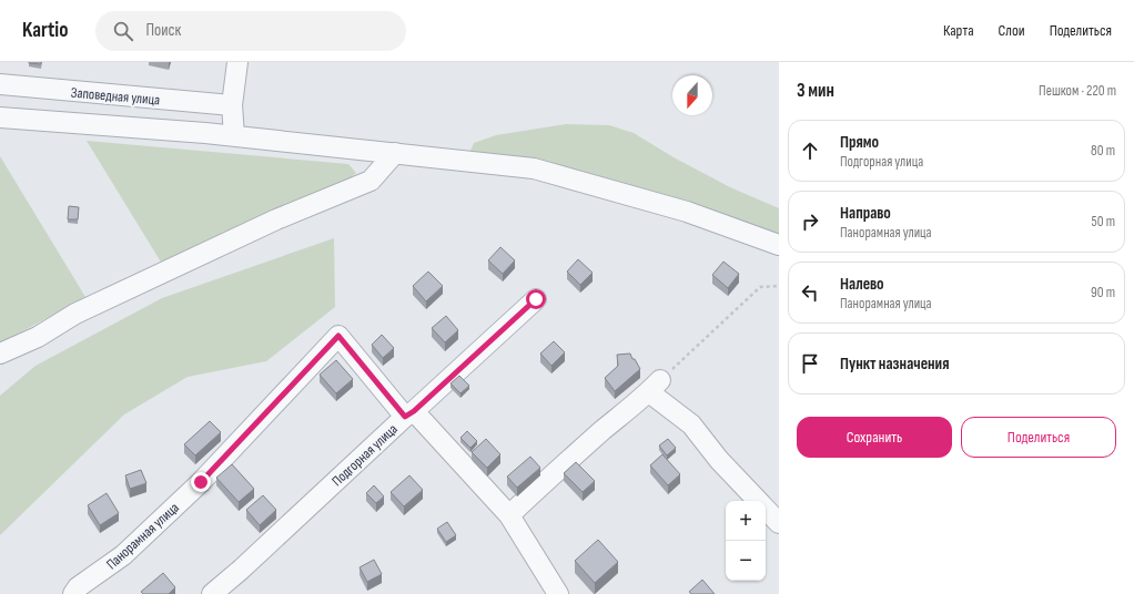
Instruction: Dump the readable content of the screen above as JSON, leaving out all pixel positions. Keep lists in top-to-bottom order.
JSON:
{
  "streets": {
    "street": ["Заповедная улица", "Подгорная улица", "Панорамная улица"]
  },
  "crossings": [
    ["Подгорная улица", "Панорамная улица"]
  ],
  "north": "bottom",
  "page": {
    "header": "Kartio",
    "search": "Поиск",
    "nav": ["Карта", "Слои", "Поделиться"],
    "heading": ["3 мин", "Пешком · 220 m"],
    "list": [
      ["Прямо", "Подгорная улица", "80 m"],
      ["Направо", "Панорамная улица", "50 m"],
      ["Налево", "Панорамная улица", "90 m"],
      "Пункт назначения"
    ],
    "buttons": ["Сохранить", "Поделиться"],
    "map_buttons": ["+", "−"]
  }
}
